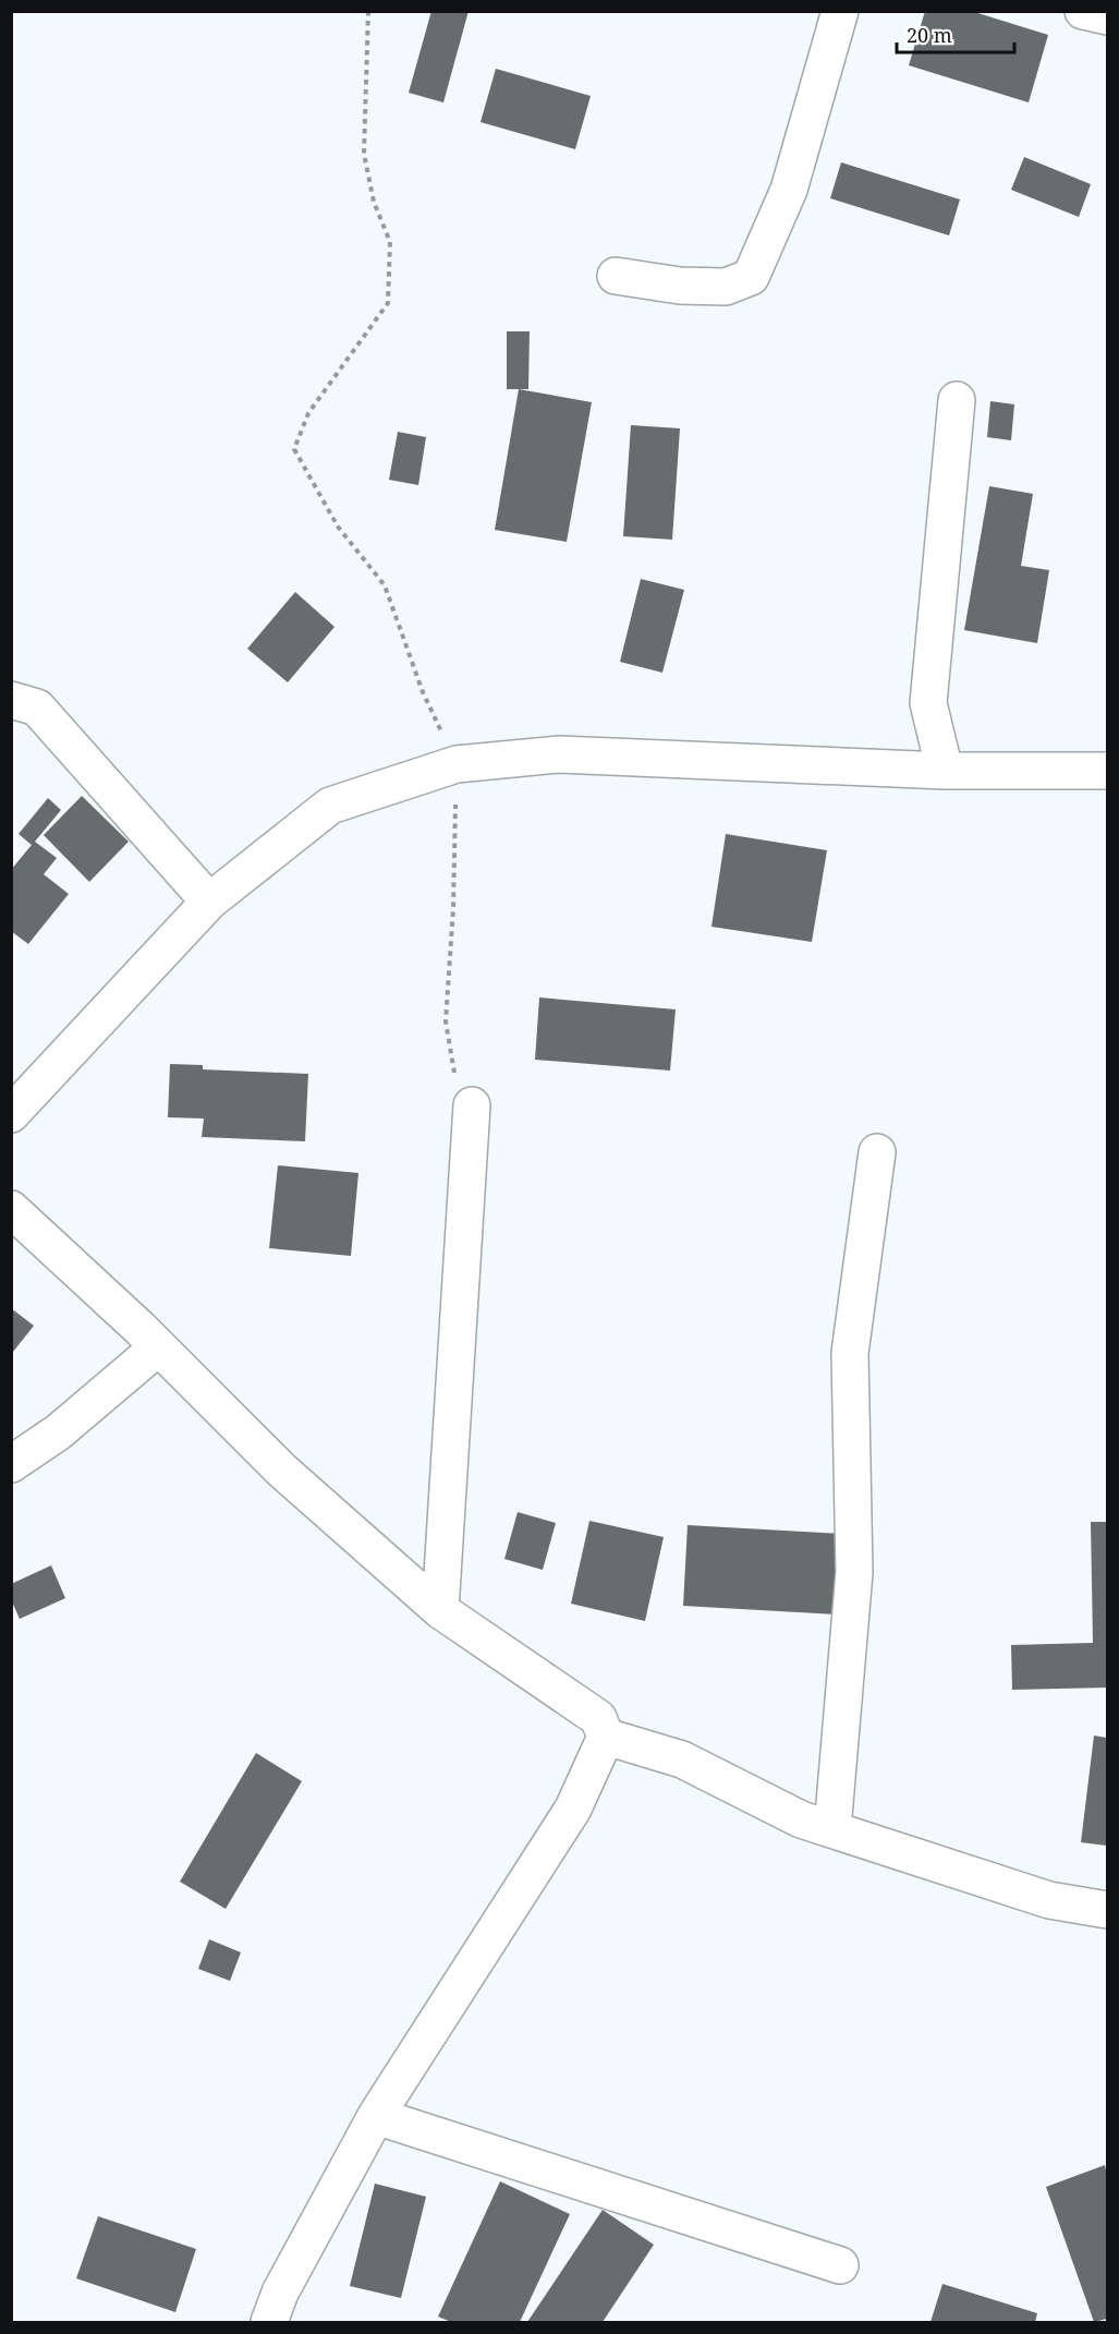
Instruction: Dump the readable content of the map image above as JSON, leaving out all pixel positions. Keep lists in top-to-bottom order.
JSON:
{
  "scale_bar": "20 m"
}
